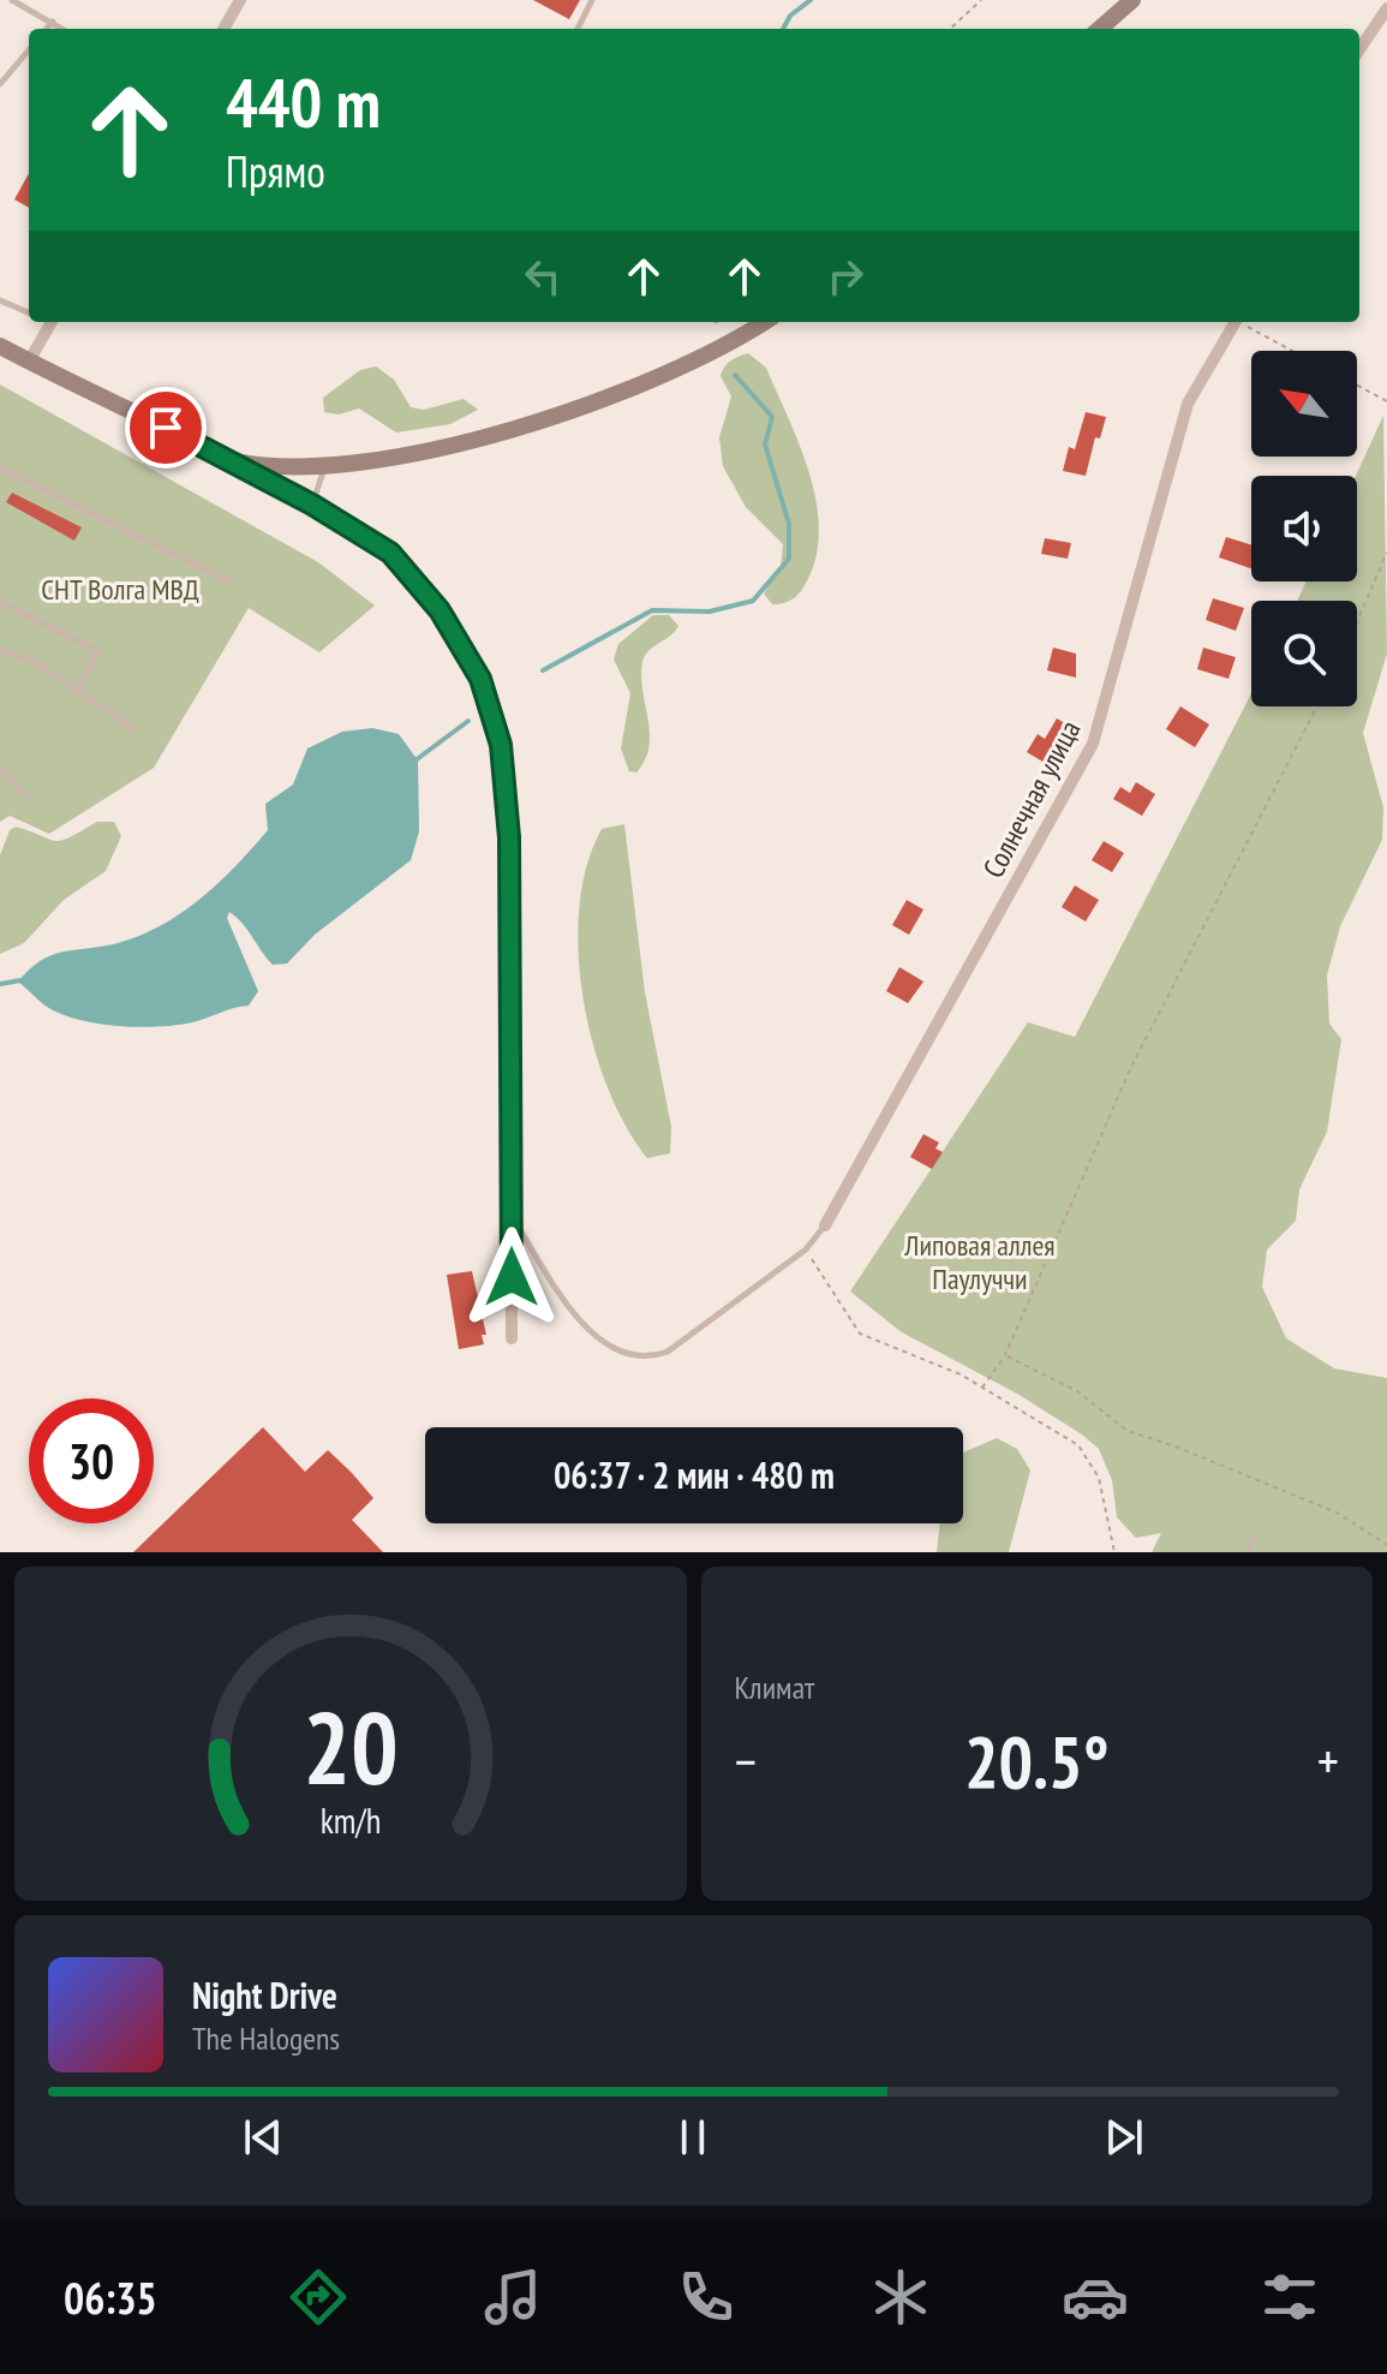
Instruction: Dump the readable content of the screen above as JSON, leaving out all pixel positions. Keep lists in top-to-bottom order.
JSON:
{
  "streets": {
    "street": ["Солнечная улица"]
  },
  "parks": ["СНТ Волга МВД", "Липовая аллея Паулуччи"],
  "north": "top left",
  "page": {
    "turn": ["440 m", "Прямо"],
    "limit": "30",
    "trip": "06:37 · 2 мин · 480 m",
    "tile": "Климат",
    "heat": ["−", "20.5°", "+"],
    "song": ["Night Drive", "The Halogens"],
    "tabs": "06:35",
    "gauge": ["20", "km/h"]
  }
}
